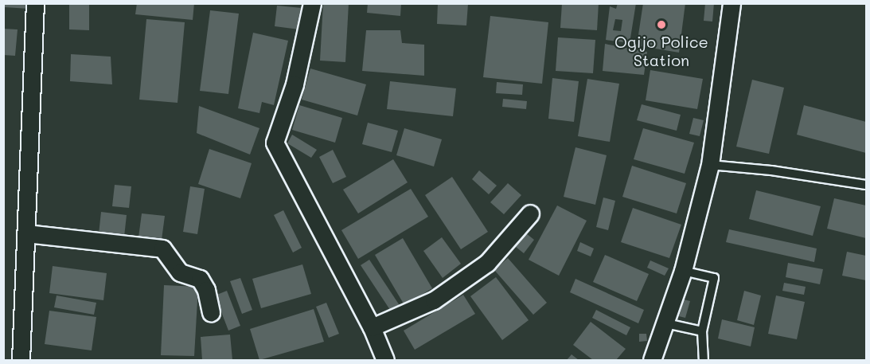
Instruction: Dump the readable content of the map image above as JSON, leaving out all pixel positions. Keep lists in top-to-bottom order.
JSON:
{
  "places": ["Ogijo Police Station"]
}
